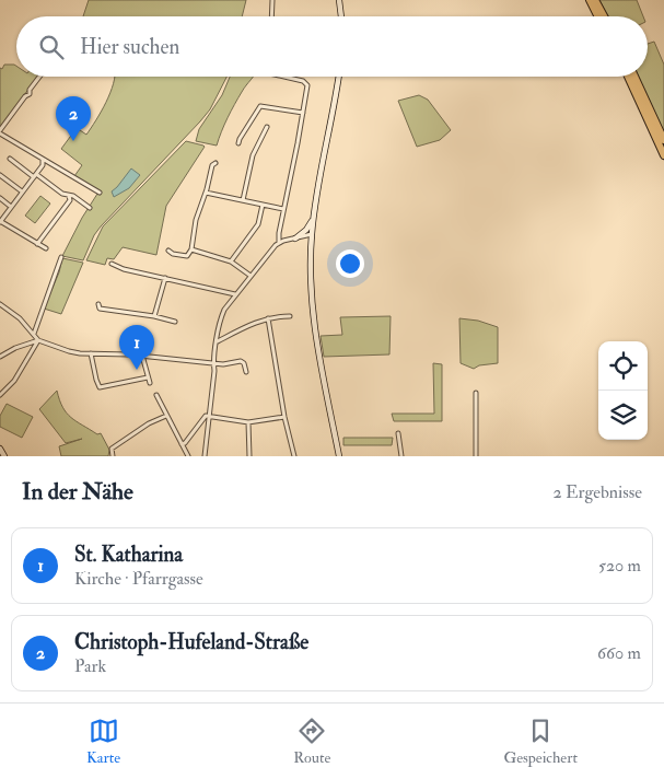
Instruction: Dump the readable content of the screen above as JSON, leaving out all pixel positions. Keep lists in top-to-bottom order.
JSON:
{
  "page": {
    "search": "Hier suchen",
    "pins": ["2", "1"],
    "heading": ["In der Nähe", "2 Ergebnisse"],
    "list": [
      {
        "mark": "1",
        "name": "St. Katharina",
        "note": "Kirche · Pfarrgasse",
        "value": "520 m"
      },
      {
        "mark": "2",
        "name": "Christoph-Hufeland-Straße",
        "note": "Park",
        "value": "660 m"
      }
    ],
    "nav": ["Karte", "Route", "Gespeichert"]
  }
}
